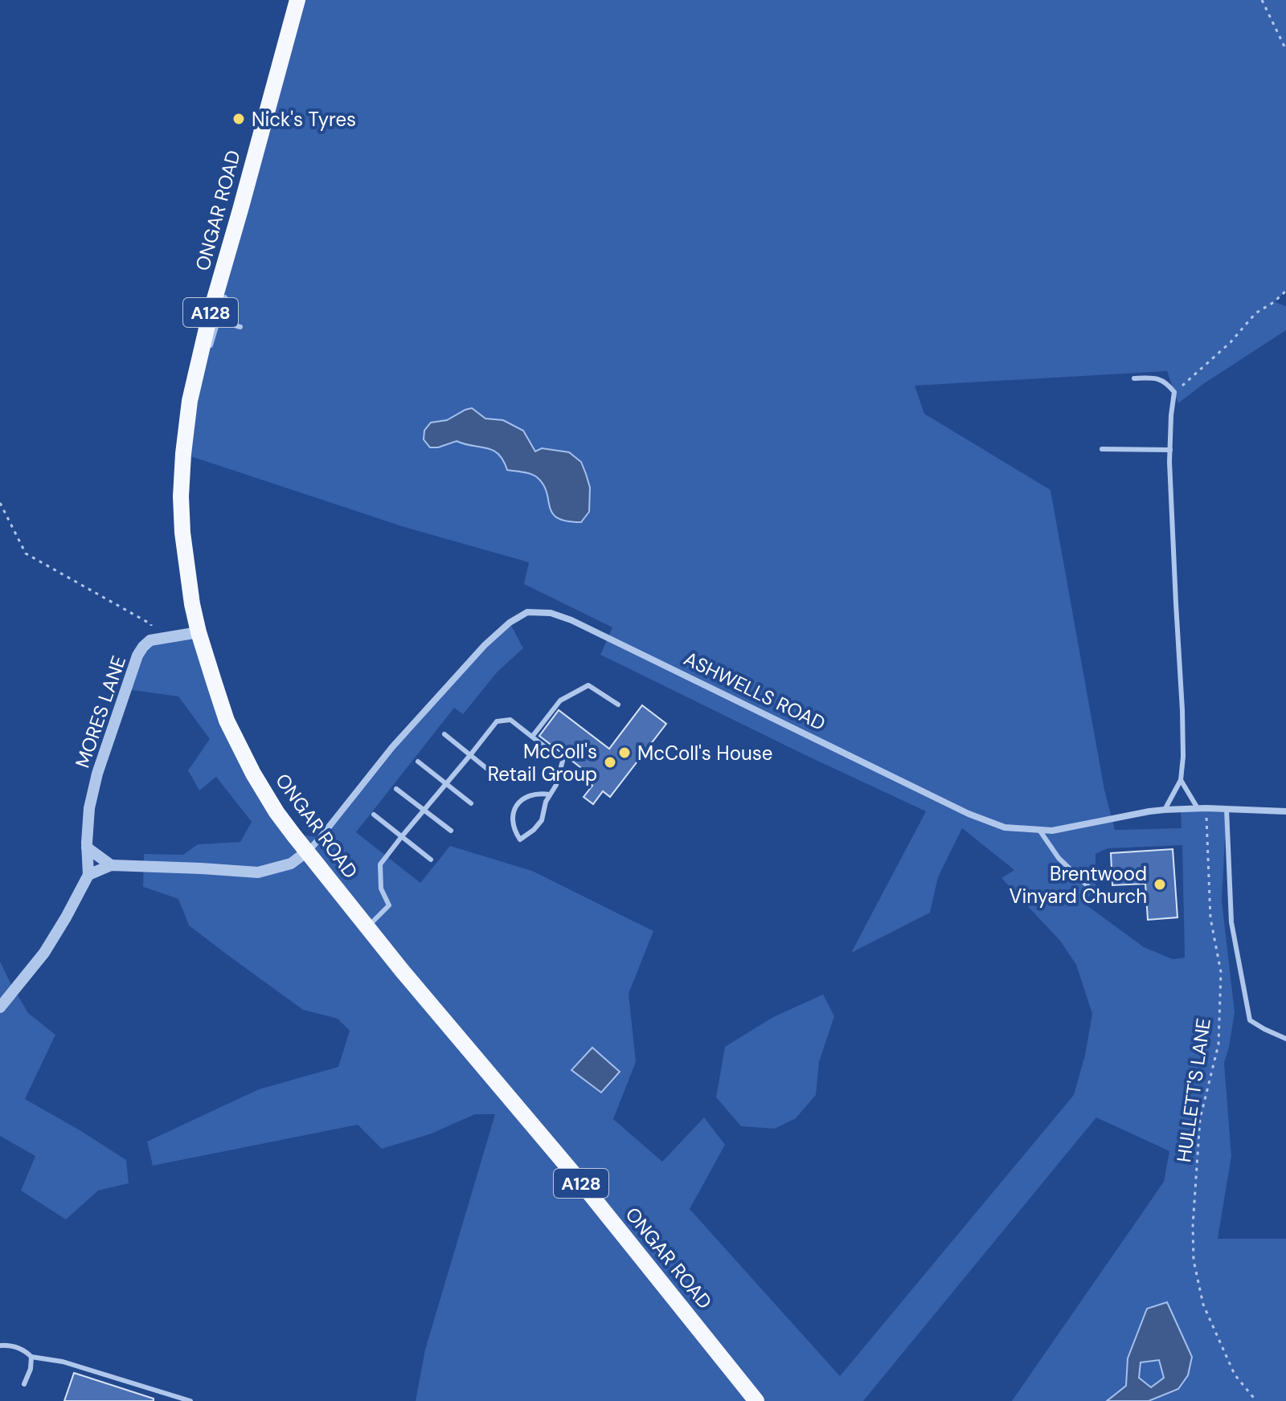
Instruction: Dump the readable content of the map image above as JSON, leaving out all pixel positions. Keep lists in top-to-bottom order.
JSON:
{
  "streets": {
    "main road": ["ONGAR ROAD", "A128"],
    "street": ["ASHWELLS ROAD", "MORES LANE"],
    "path": ["HULLETT'S LANE"]
  },
  "crossings": [
    ["ONGAR ROAD", "ASHWELLS ROAD"],
    ["ONGAR ROAD", "MORES LANE"],
    ["ASHWELLS ROAD", "HULLETT'S LANE"]
  ],
  "places": [
    "Nick's Tyres",
    "McColl's House",
    "McColl's Retail Group",
    "Brentwood Vinyard Church"
  ]
}
